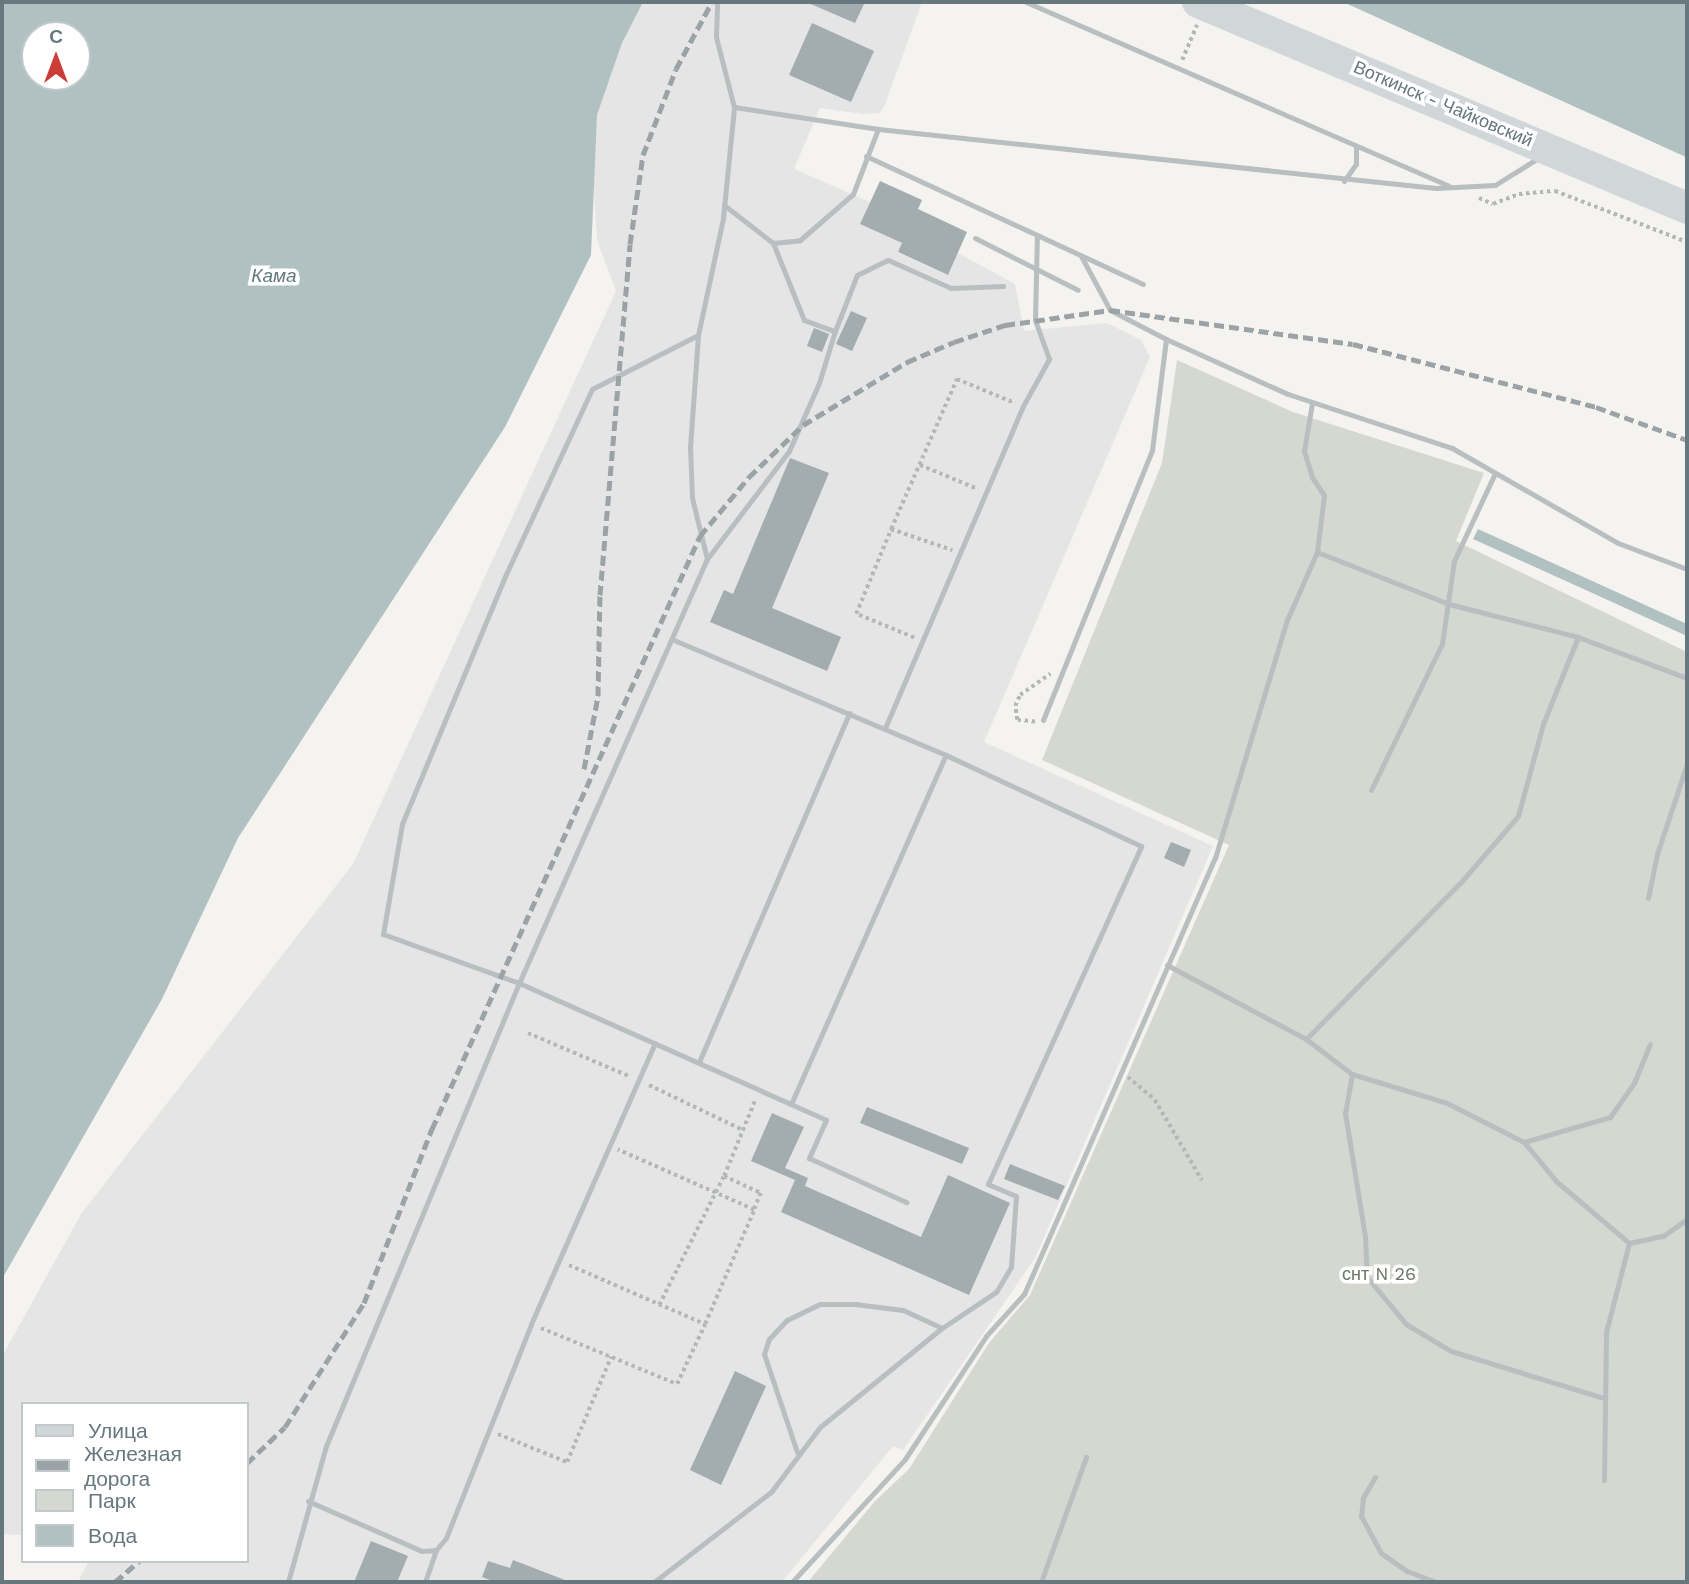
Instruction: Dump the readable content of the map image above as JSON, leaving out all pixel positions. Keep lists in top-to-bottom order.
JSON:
{
  "streets": {
    "main road": ["Воткинск - Чайковский"]
  },
  "water": ["Кама"],
  "parks": ["снт N 26"],
  "legend": [
    "Улица",
    "Железная дорога",
    "Парк",
    "Вода"
  ],
  "north": "top"
}
